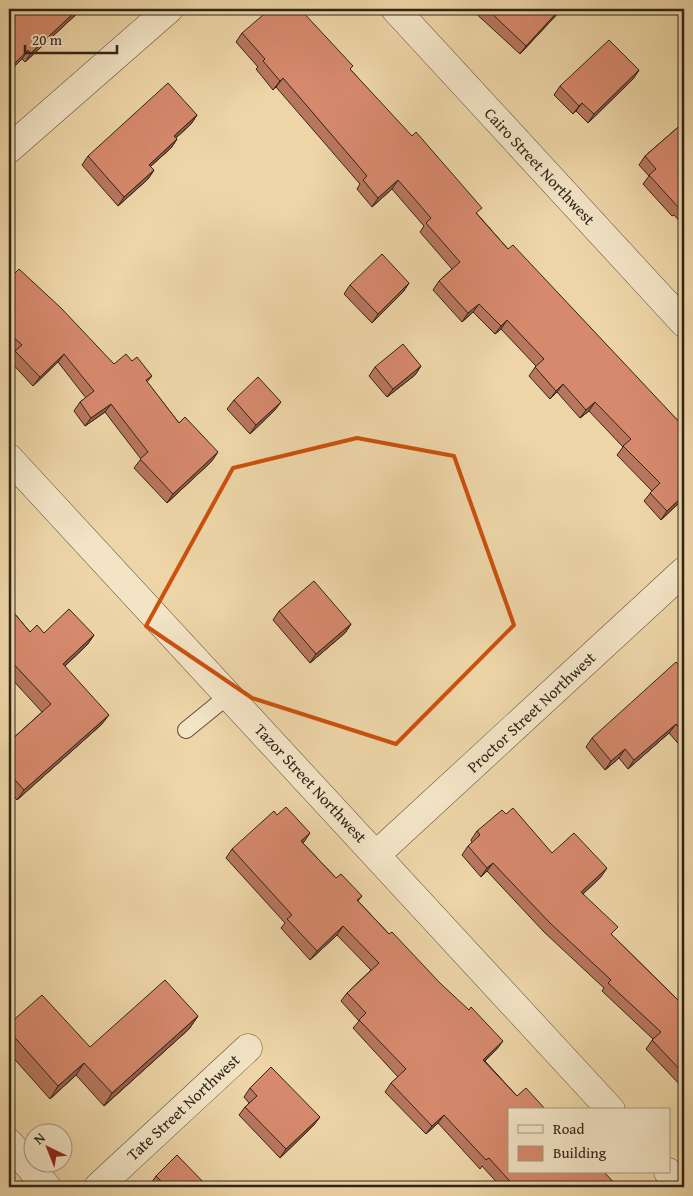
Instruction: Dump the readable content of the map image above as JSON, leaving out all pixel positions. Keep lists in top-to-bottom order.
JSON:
{
  "streets": {
    "street": [
      "Cairo Street Northwest",
      "Proctor Street Northwest",
      "Tazor Street Northwest",
      "Tate Street Northwest"
    ]
  },
  "crossings": [
    ["Proctor Street Northwest", "Tazor Street Northwest"]
  ],
  "legend": ["Road", "Building"],
  "scale_bar": "20 m",
  "north": "top left"
}
